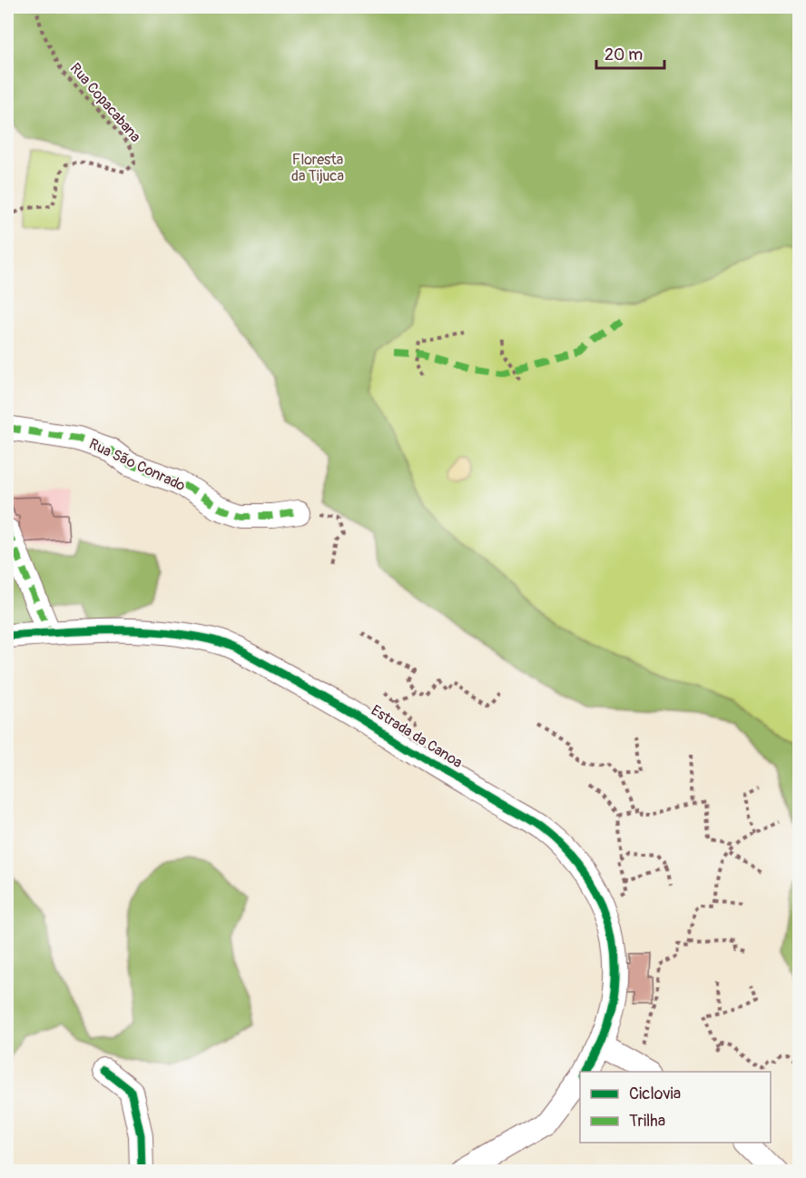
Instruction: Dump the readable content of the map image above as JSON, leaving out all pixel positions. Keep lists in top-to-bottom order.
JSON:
{
  "streets": {
    "street": ["Rua São Conrado", "Estrada da Canoa"],
    "path": ["Rua Copacabana"]
  },
  "parks": ["Floresta da Tijuca"],
  "legend": ["Ciclovia", "Trilha"],
  "scale_bar": "20 m"
}
